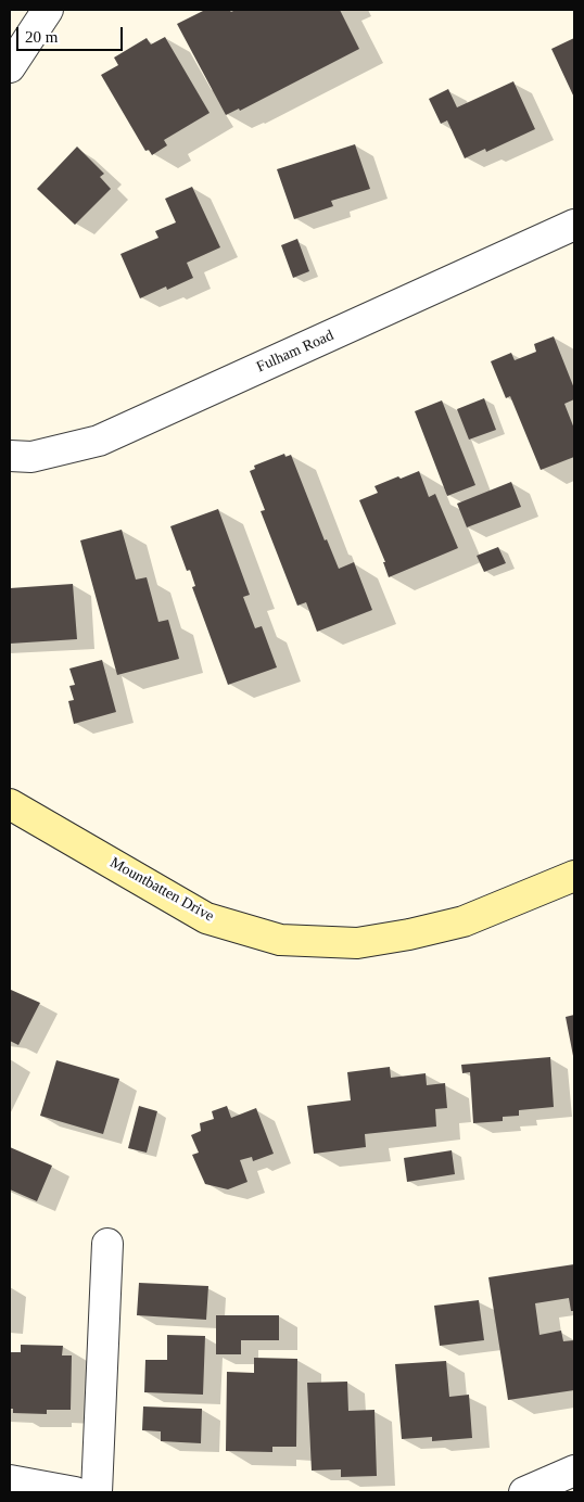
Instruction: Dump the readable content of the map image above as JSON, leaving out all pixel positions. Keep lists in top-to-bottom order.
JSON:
{
  "streets": {
    "main road": ["Mountbatten Drive"],
    "street": ["Fulham Road"]
  },
  "scale_bar": "20 m"
}
